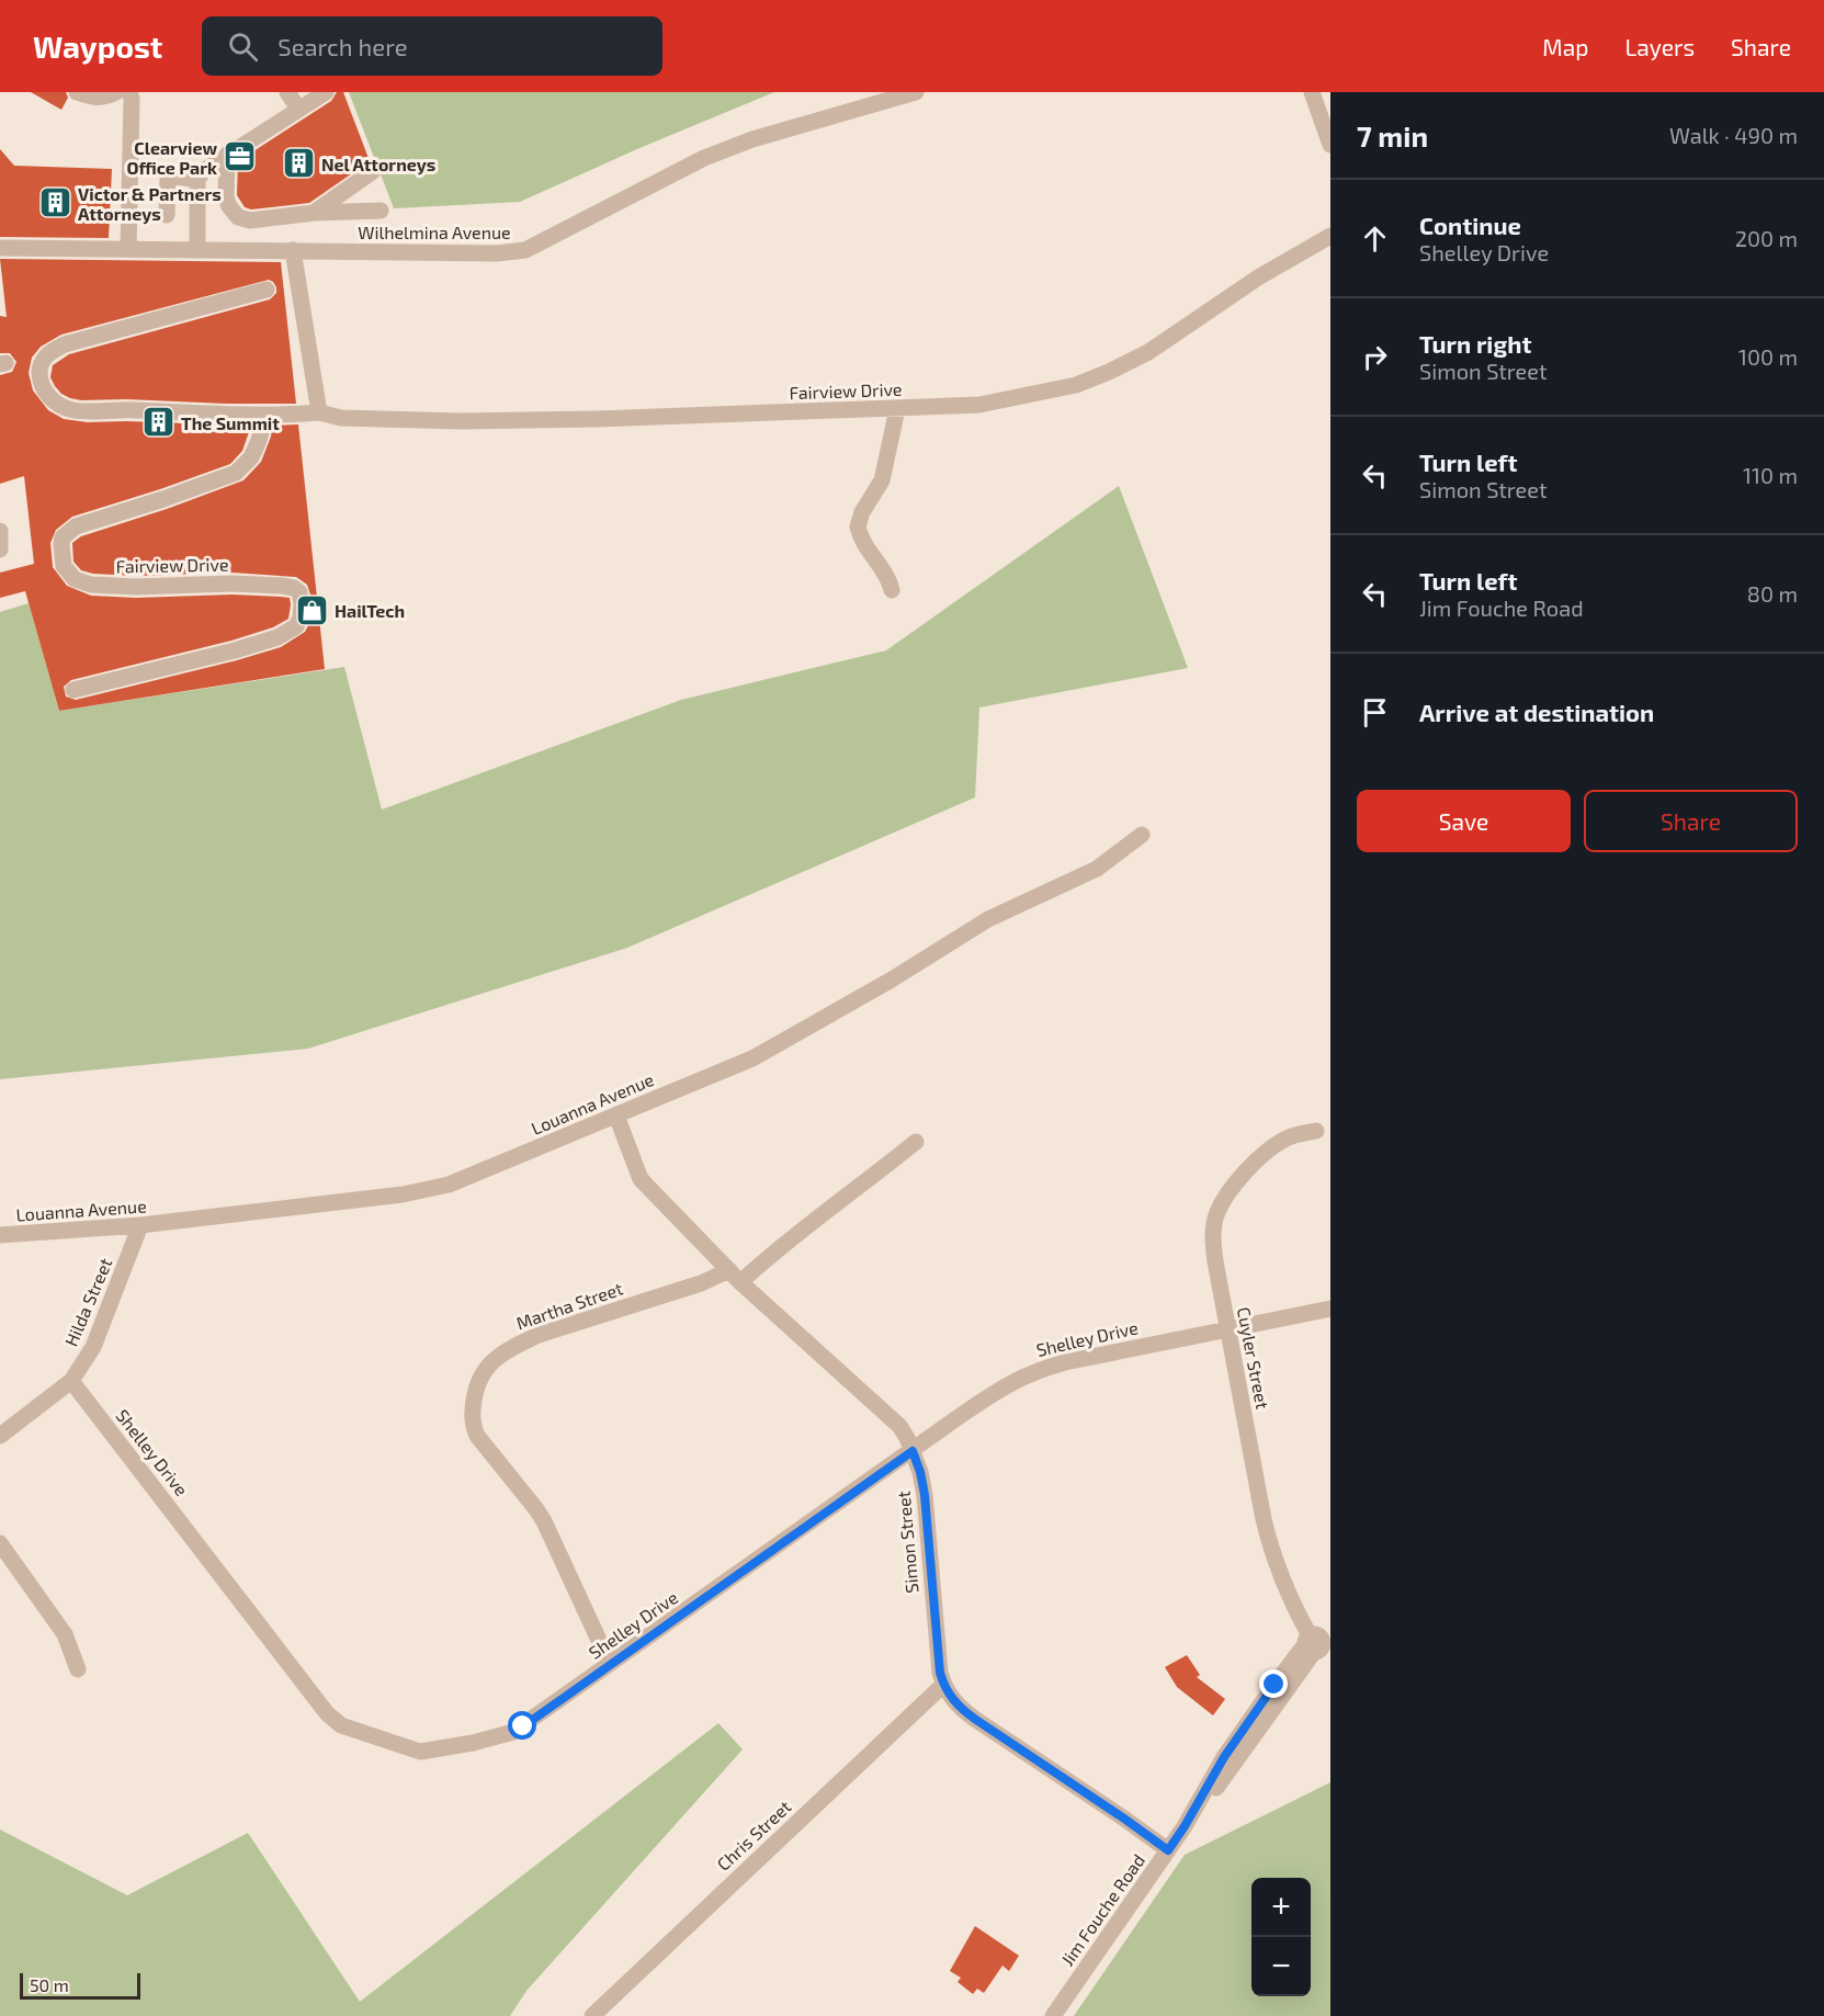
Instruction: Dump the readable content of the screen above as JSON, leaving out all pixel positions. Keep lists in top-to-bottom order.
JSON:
{
  "streets": {
    "street": [
      "Wilhelmina Avenue",
      "Fairview Drive",
      "Louanna Avenue",
      "Hilda Street",
      "Martha Street",
      "Shelley Drive",
      "Cuyler Street",
      "Simon Street",
      "Chris Street",
      "Jim Fouche Road"
    ]
  },
  "crossings": [
    ["Louanna Avenue", "Hilda Street"],
    ["Louanna Avenue", "Simon Street"],
    ["Hilda Street", "Shelley Drive"],
    ["Martha Street", "Shelley Drive"],
    ["Martha Street", "Simon Street"],
    ["Shelley Drive", "Cuyler Street"],
    ["Shelley Drive", "Simon Street"],
    ["Cuyler Street", "Jim Fouche Road"],
    ["Simon Street", "Chris Street"],
    ["Simon Street", "Jim Fouche Road"]
  ],
  "places": {
    "office": ["Clearview Office Park"],
    "building": ["Nel Attorneys", "Victor & Partners Attorneys", "The Summit"],
    "shop": ["HailTech"]
  },
  "scale_bar": "50 m",
  "page": {
    "header": "Waypost",
    "search": "Search here",
    "nav": ["Map", "Layers", "Share"],
    "heading": ["7 min", "Walk · 490 m"],
    "list": [
      ["Continue", "Shelley Drive", "200 m"],
      ["Turn right", "Simon Street", "100 m"],
      ["Turn left", "Simon Street", "110 m"],
      ["Turn left", "Jim Fouche Road", "80 m"],
      "Arrive at destination"
    ],
    "buttons": ["Save", "Share"],
    "map_buttons": ["+", "−"],
    "scale": "50 m"
  }
}
